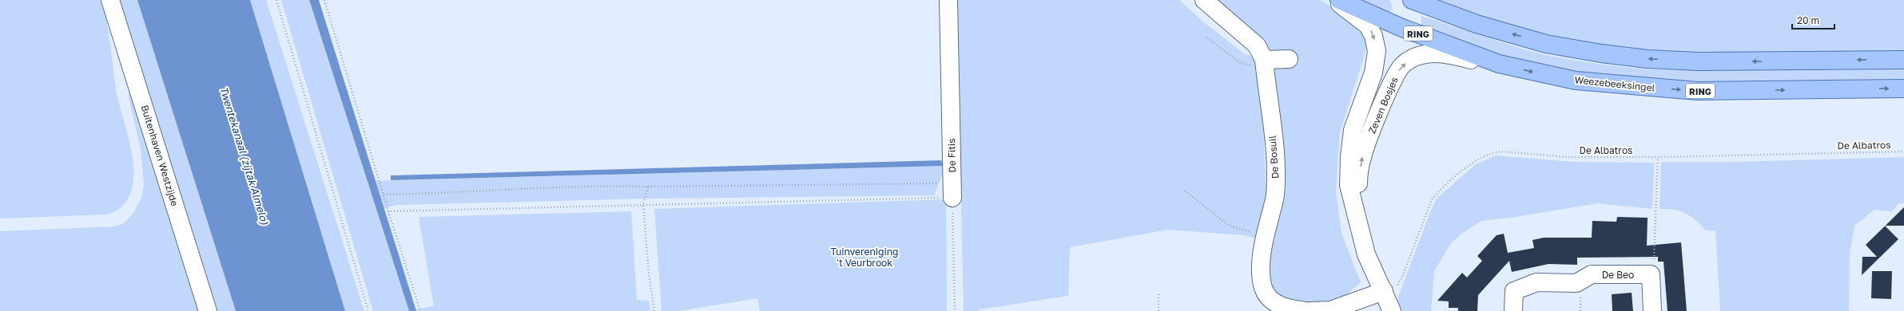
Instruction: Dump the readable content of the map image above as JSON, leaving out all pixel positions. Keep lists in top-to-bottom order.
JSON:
{
  "streets": {
    "main road": ["RING", "Weezebeeksingel"],
    "street": [
      "Zeven Bosjes",
      "Buitenhaven Westzijde",
      "De Fitis",
      "De Bosuil",
      "De Beo"
    ],
    "path": ["De Albatros"]
  },
  "crossings": [
    ["Weezebeeksingel", "Zeven Bosjes"],
    ["Zeven Bosjes", "De Albatros"]
  ],
  "water": ["Twentekanaal (zijtak Almelo)"],
  "parks": ["Tuinvereniging 't Veurbrook"],
  "scale_bar": "20 m"
}
